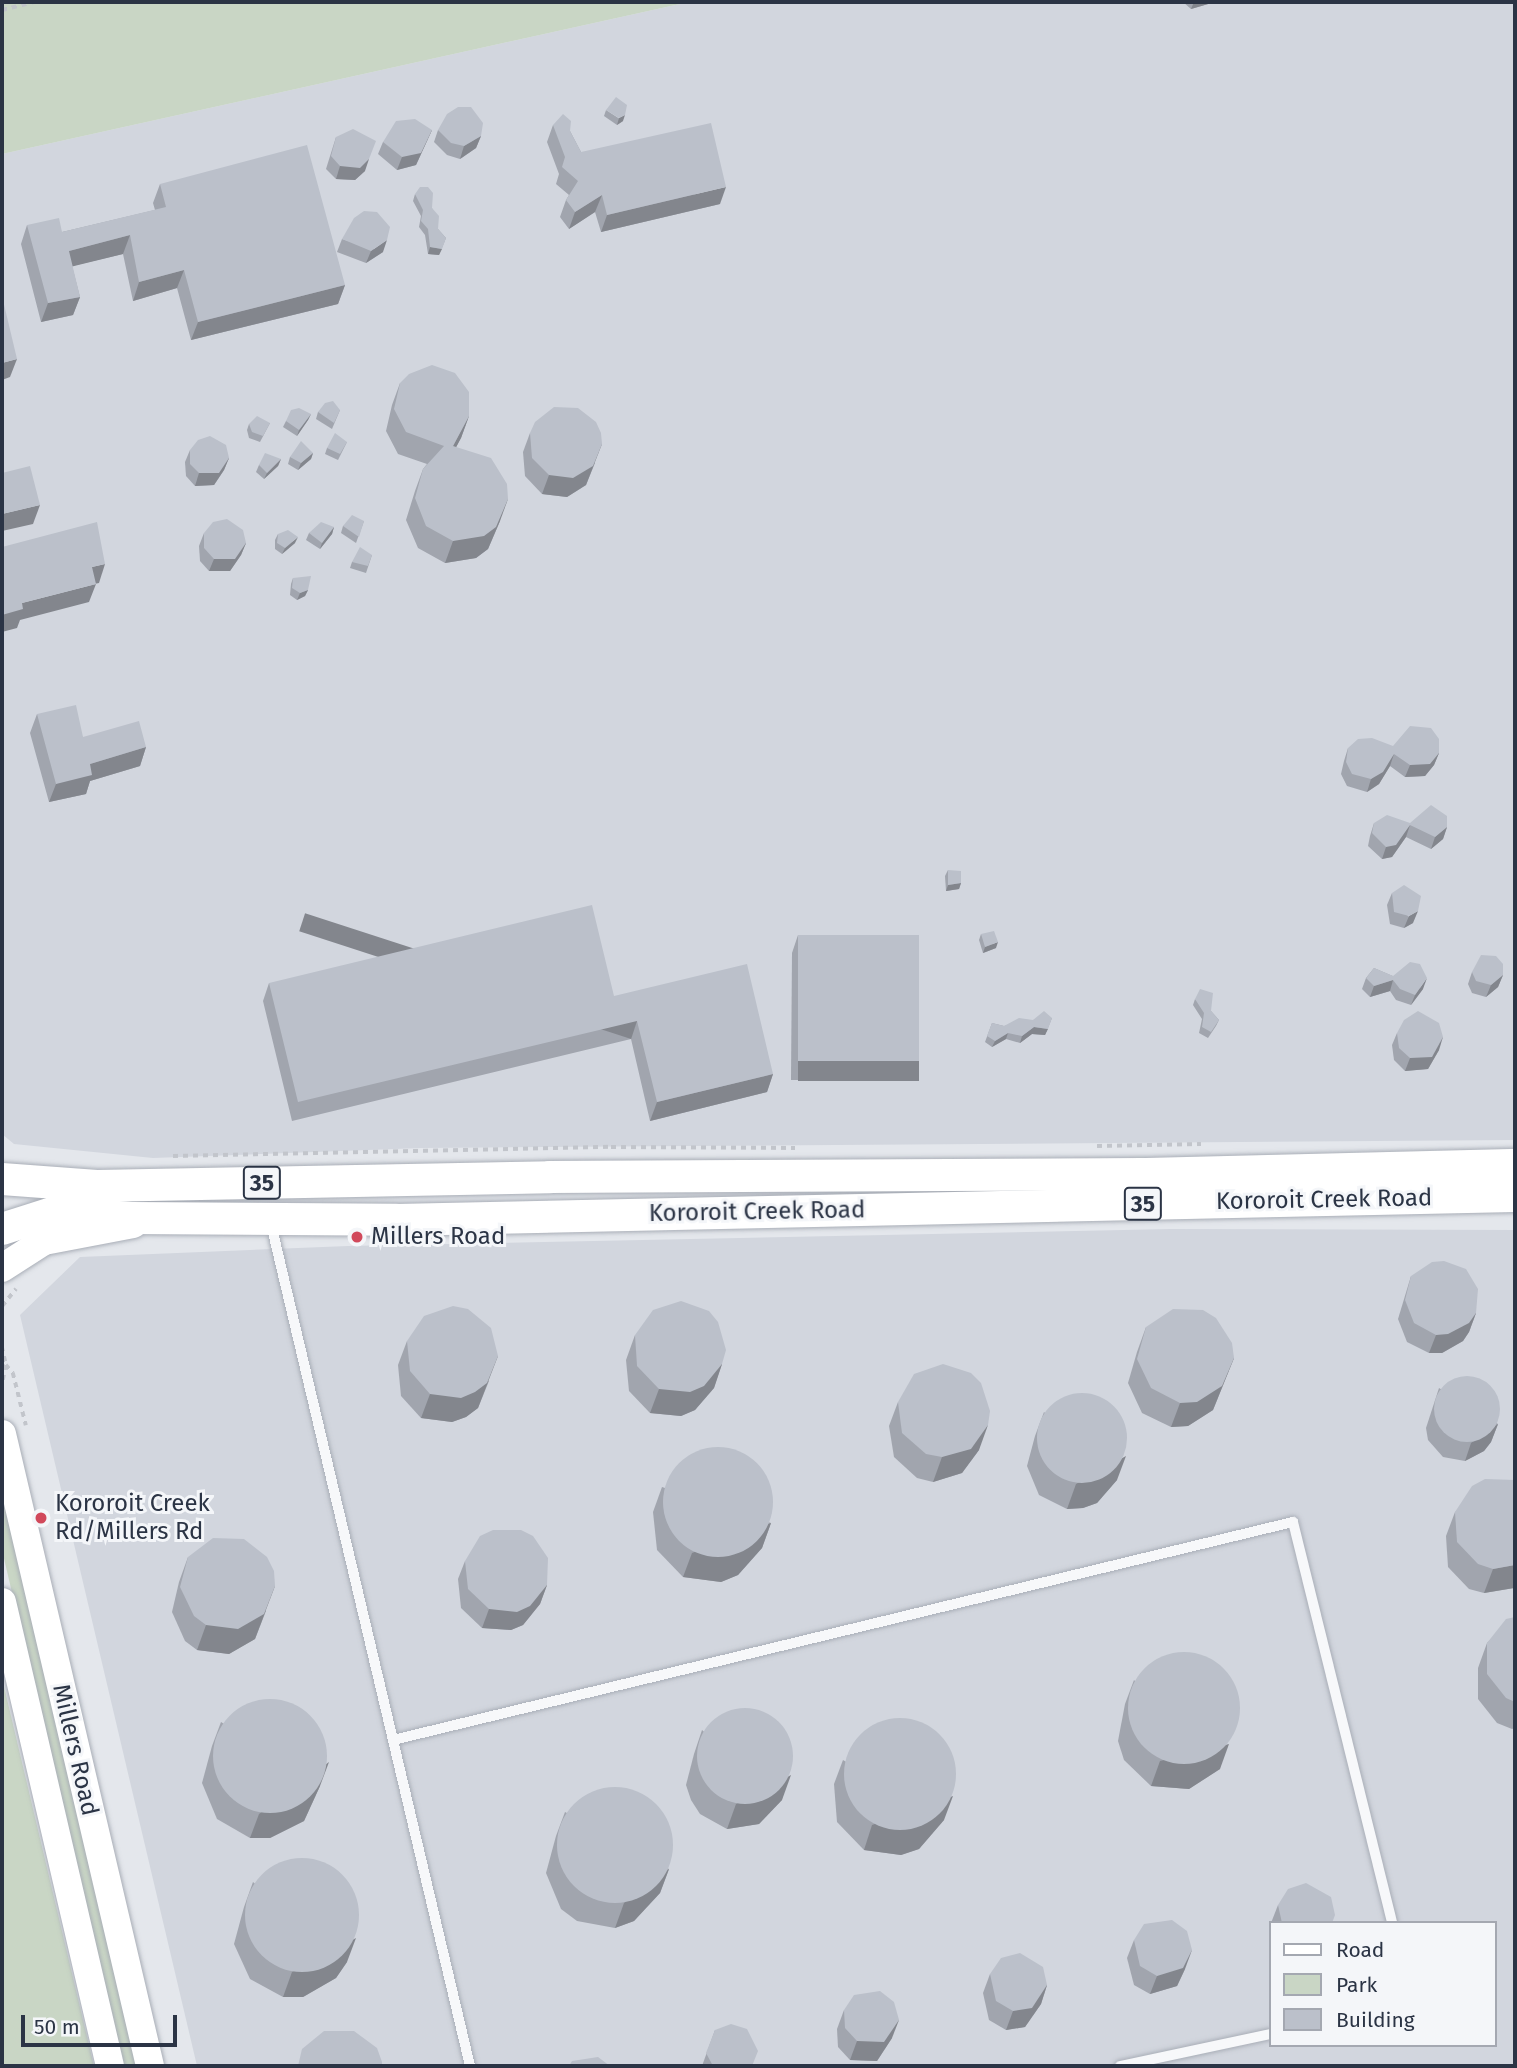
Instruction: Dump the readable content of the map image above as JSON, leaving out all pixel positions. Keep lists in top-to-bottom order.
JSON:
{
  "streets": {
    "main road": ["35", "Kororoit Creek Road", "Millers Road"]
  },
  "places": ["Millers Road", "Kororoit Creek Rd/Millers Rd"],
  "legend": ["Road", "Park", "Building"],
  "scale_bar": "50 m"
}
